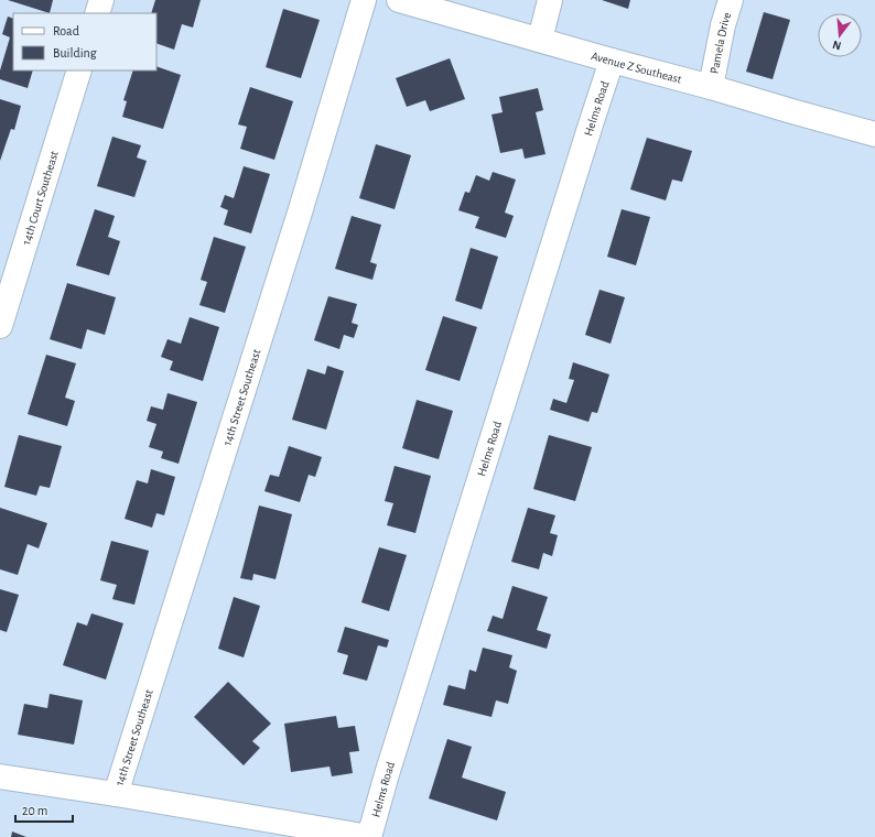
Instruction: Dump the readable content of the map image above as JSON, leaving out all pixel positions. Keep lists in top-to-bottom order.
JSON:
{
  "streets": {
    "street": [
      "Pamela Drive",
      "Avenue Z Southeast",
      "Helms Road",
      "14th Court Southeast",
      "14th Street Southeast"
    ]
  },
  "crossings": [
    ["Pamela Drive", "Avenue Z Southeast"],
    ["Avenue Z Southeast", "Helms Road"]
  ],
  "legend": ["Road", "Building"],
  "scale_bar": "20 m",
  "north": "bottom"
}
